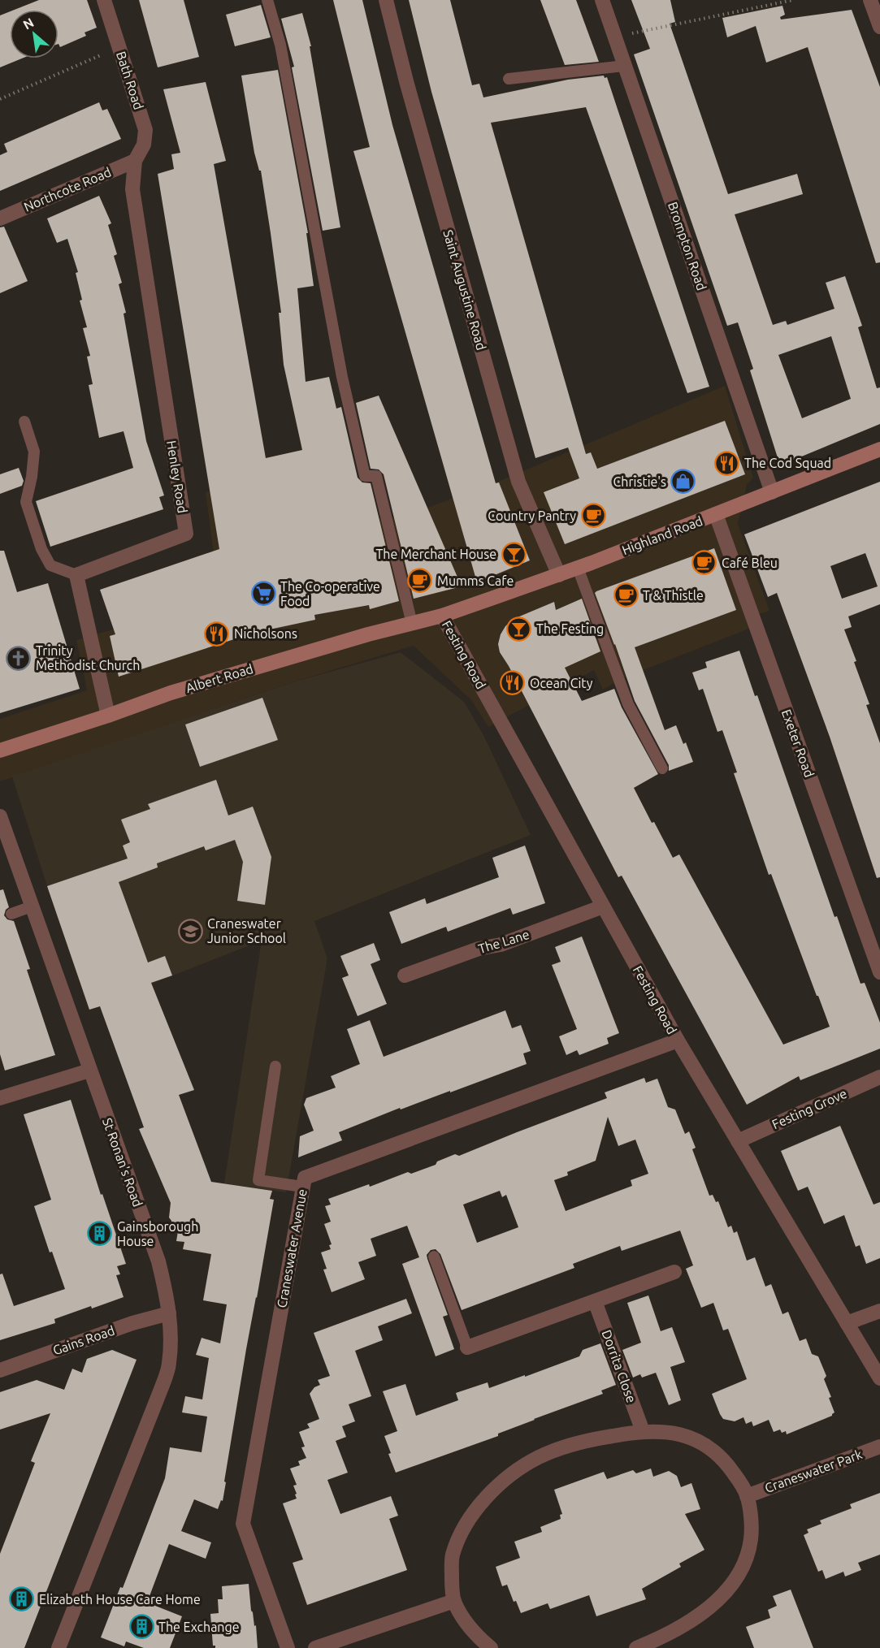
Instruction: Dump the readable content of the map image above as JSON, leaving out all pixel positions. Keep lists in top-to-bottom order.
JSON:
{
  "streets": {
    "main road": ["Highland Road", "Albert Road"],
    "street": [
      "Bath Road",
      "Northcote Road",
      "Brompton Road",
      "Saint Augustine Road",
      "Henley Road",
      "Festing Road",
      "Exeter Road",
      "The Lane",
      "Festing Grove",
      "St Ronan's Road",
      "Craneswater Avenue",
      "Gains Road",
      "Dorrita Close",
      "Craneswater Park"
    ]
  },
  "crossings": [
    ["Bath Road", "Northcote Road"],
    ["Bath Road", "Henley Road"],
    ["Northcote Road", "Henley Road"],
    ["Brompton Road", "Highland Road"],
    ["Saint Augustine Road", "Highland Road"],
    ["Highland Road", "Festing Road"],
    ["Highland Road", "Albert Road"],
    ["Highland Road", "Exeter Road"],
    ["Festing Road", "Albert Road"],
    ["Festing Road", "The Lane"],
    ["Festing Road", "Festing Grove"],
    ["Festing Road", "Craneswater Avenue"],
    ["St Ronan's Road", "Gains Road"],
    ["Dorrita Close", "Craneswater Park"]
  ],
  "places": {
    "restaurant": ["The Cod Squad", "Nicholsons", "Ocean City"],
    "shop": ["Christie's"],
    "cafe": [
      "Country Pantry",
      "Café Bleu",
      "Mumms Cafe",
      "T & Thistle"
    ],
    "bar": ["The Merchant House", "The Festing"],
    "supermarket": ["The Co-operative Food"],
    "church": ["Trinity Methodist Church"],
    "school or university": ["Craneswater Junior School"],
    "building": ["Gainsborough House", "Elizabeth House Care Home", "The Exchange"]
  },
  "north": "top left"
}
